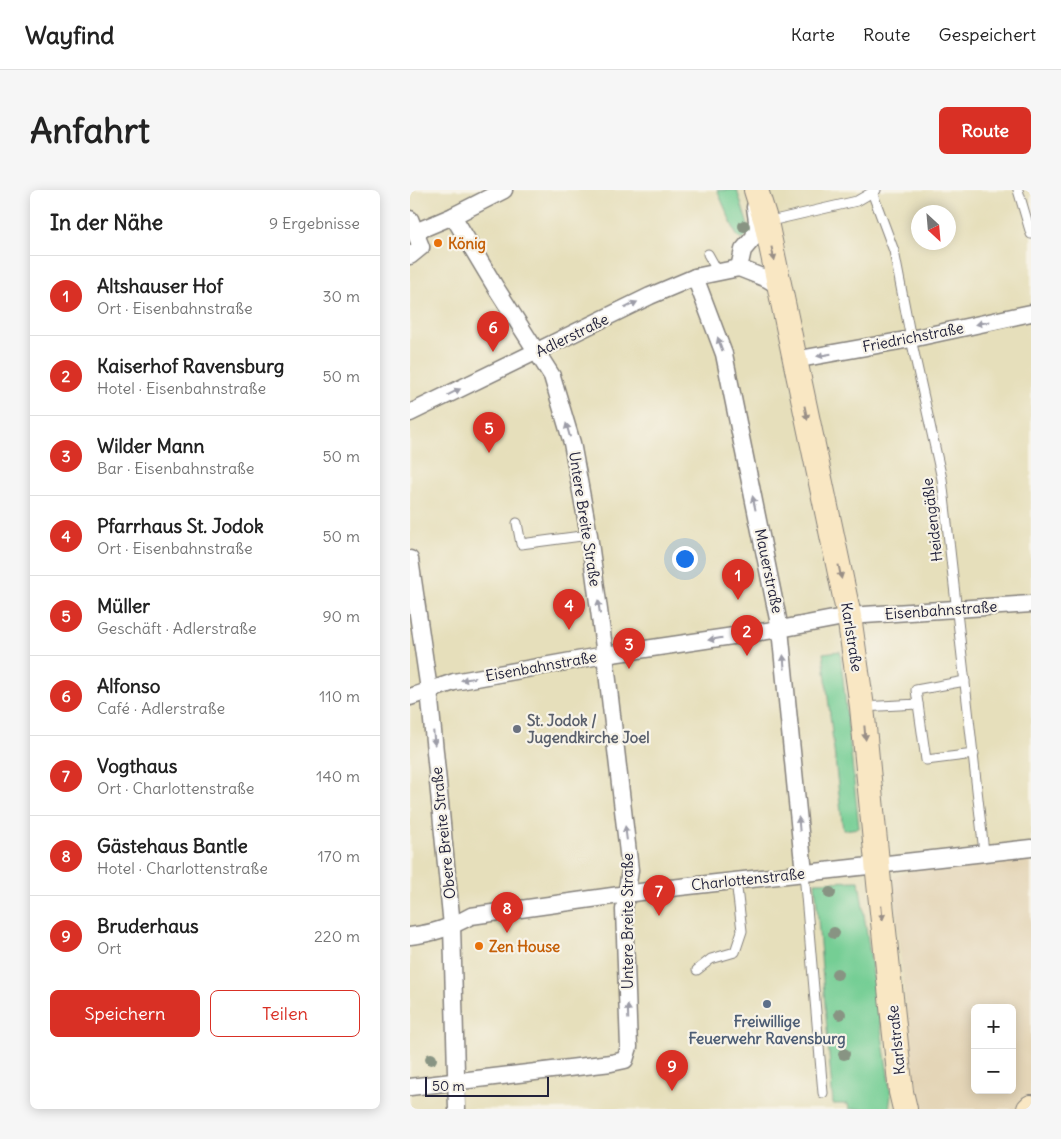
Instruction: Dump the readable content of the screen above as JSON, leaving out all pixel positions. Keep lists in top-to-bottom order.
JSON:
{
  "streets": {
    "main road": ["Karlstraße"],
    "street": [
      "Adlerstraße",
      "Friedrichstraße",
      "Untere Breite Straße",
      "Mauerstraße",
      "Eisenbahnstraße",
      "Obere Breite Straße",
      "Charlottenstraße"
    ],
    "lane": ["Heidengäßle"]
  },
  "crossings": [
    ["Adlerstraße", "Untere Breite Straße"],
    ["Adlerstraße", "Mauerstraße"],
    ["Friedrichstraße", "Heidengäßle"],
    ["Friedrichstraße", "Karlstraße"],
    ["Untere Breite Straße", "Eisenbahnstraße"],
    ["Untere Breite Straße", "Obere Breite Straße"],
    ["Untere Breite Straße", "Charlottenstraße"],
    ["Heidengäßle", "Eisenbahnstraße"],
    ["Heidengäßle", "Charlottenstraße"],
    ["Mauerstraße", "Eisenbahnstraße"],
    ["Mauerstraße", "Charlottenstraße"],
    ["Eisenbahnstraße", "Karlstraße"],
    ["Eisenbahnstraße", "Obere Breite Straße"],
    ["Karlstraße", "Charlottenstraße"],
    ["Obere Breite Straße", "Charlottenstraße"]
  ],
  "one_way": [
    "Adlerstraße",
    "Friedrichstraße",
    "Untere Breite Straße",
    "Mauerstraße",
    "Eisenbahnstraße",
    "Karlstraße",
    "Obere Breite Straße"
  ],
  "places": [
    "König",
    "St. Jodok / Jugendkirche Joel",
    "Zen House",
    "Freiwillige Feuerwehr Ravensburg"
  ],
  "scale_bar": "50 m",
  "north": "bottom right",
  "page": {
    "header": "Wayfind",
    "nav": ["Karte", "Route", "Gespeichert"],
    "buttons": [
      "Route",
      ["Speichern", "Teilen"]
    ],
    "title": "Anfahrt",
    "heading": ["In der Nähe", "9 Ergebnisse"],
    "list": [
      {
        "mark": "1",
        "name": "Altshauser Hof",
        "note": "Ort · Eisenbahnstraße",
        "value": "30 m"
      },
      {
        "mark": "2",
        "name": "Kaiserhof Ravensburg",
        "note": "Hotel · Eisenbahnstraße",
        "value": "50 m"
      },
      {
        "mark": "3",
        "name": "Wilder Mann",
        "note": "Bar · Eisenbahnstraße",
        "value": "50 m"
      },
      {
        "mark": "4",
        "name": "Pfarrhaus St. Jodok",
        "note": "Ort · Eisenbahnstraße",
        "value": "50 m"
      },
      {
        "mark": "5",
        "name": "Müller",
        "note": "Geschäft · Adlerstraße",
        "value": "90 m"
      },
      {
        "mark": "6",
        "name": "Alfonso",
        "note": "Café · Adlerstraße",
        "value": "110 m"
      },
      {
        "mark": "7",
        "name": "Vogthaus",
        "note": "Ort · Charlottenstraße",
        "value": "140 m"
      },
      {
        "mark": "8",
        "name": "Gästehaus Bantle",
        "note": "Hotel · Charlottenstraße",
        "value": "170 m"
      },
      {
        "mark": "9",
        "name": "Bruderhaus",
        "note": "Ort",
        "value": "220 m"
      }
    ],
    "pins": [
      "6",
      "5",
      "1",
      "4",
      "2",
      "3",
      "7",
      "8",
      "9"
    ],
    "map_buttons": ["+", "−"],
    "scale": "50 m"
  }
}
